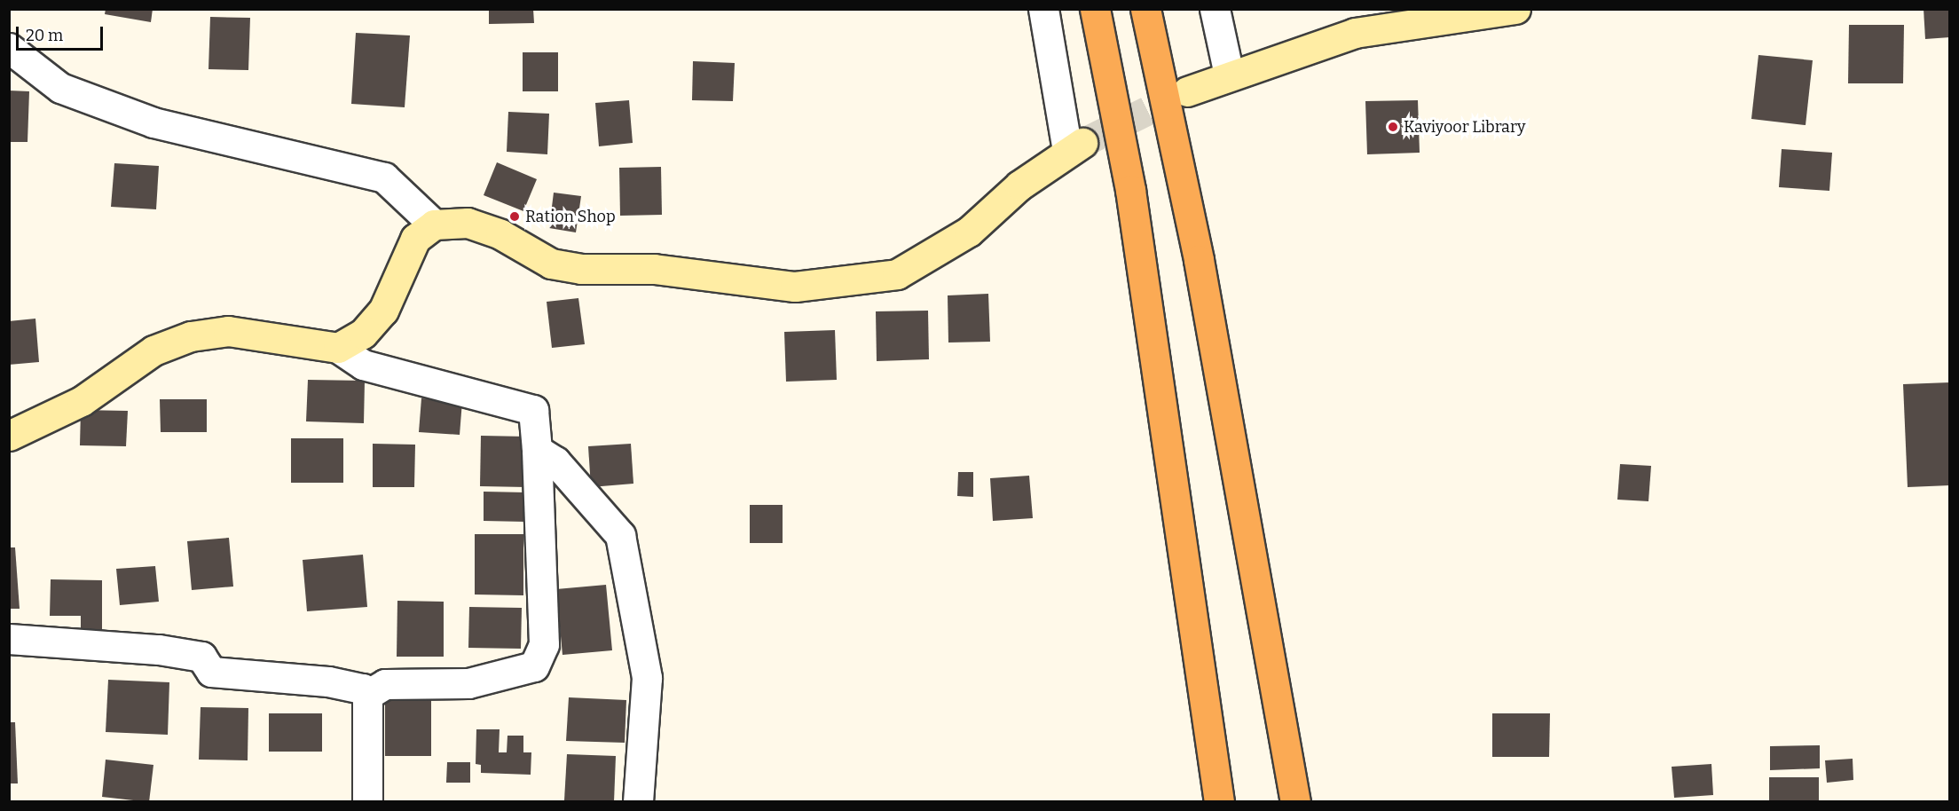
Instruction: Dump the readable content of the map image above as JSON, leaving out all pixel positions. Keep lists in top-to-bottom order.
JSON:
{
  "places": ["Kaviyoor Library", "Ration Shop"],
  "scale_bar": "20 m"
}
